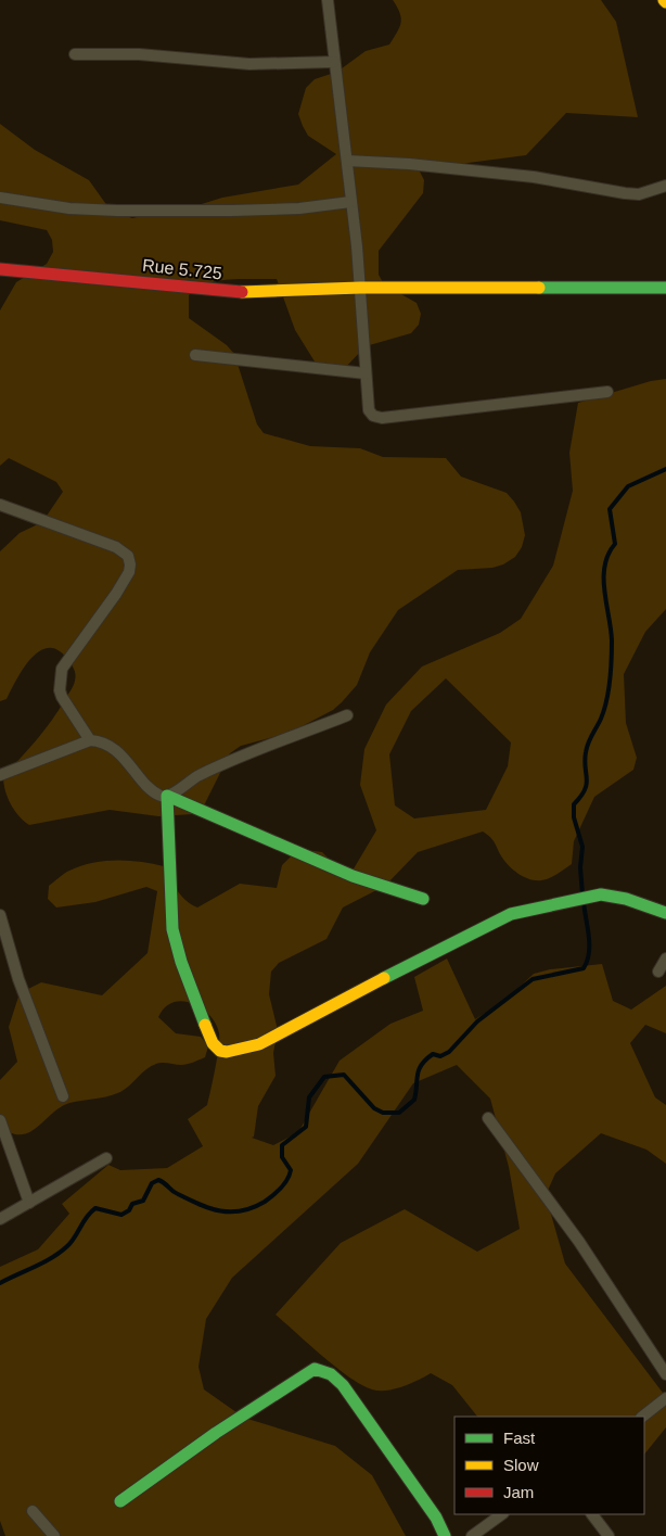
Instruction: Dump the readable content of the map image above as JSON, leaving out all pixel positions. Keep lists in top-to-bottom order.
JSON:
{
  "streets": {
    "street": ["Rue 5.725"]
  },
  "legend": ["Fast", "Slow", "Jam"]
}
